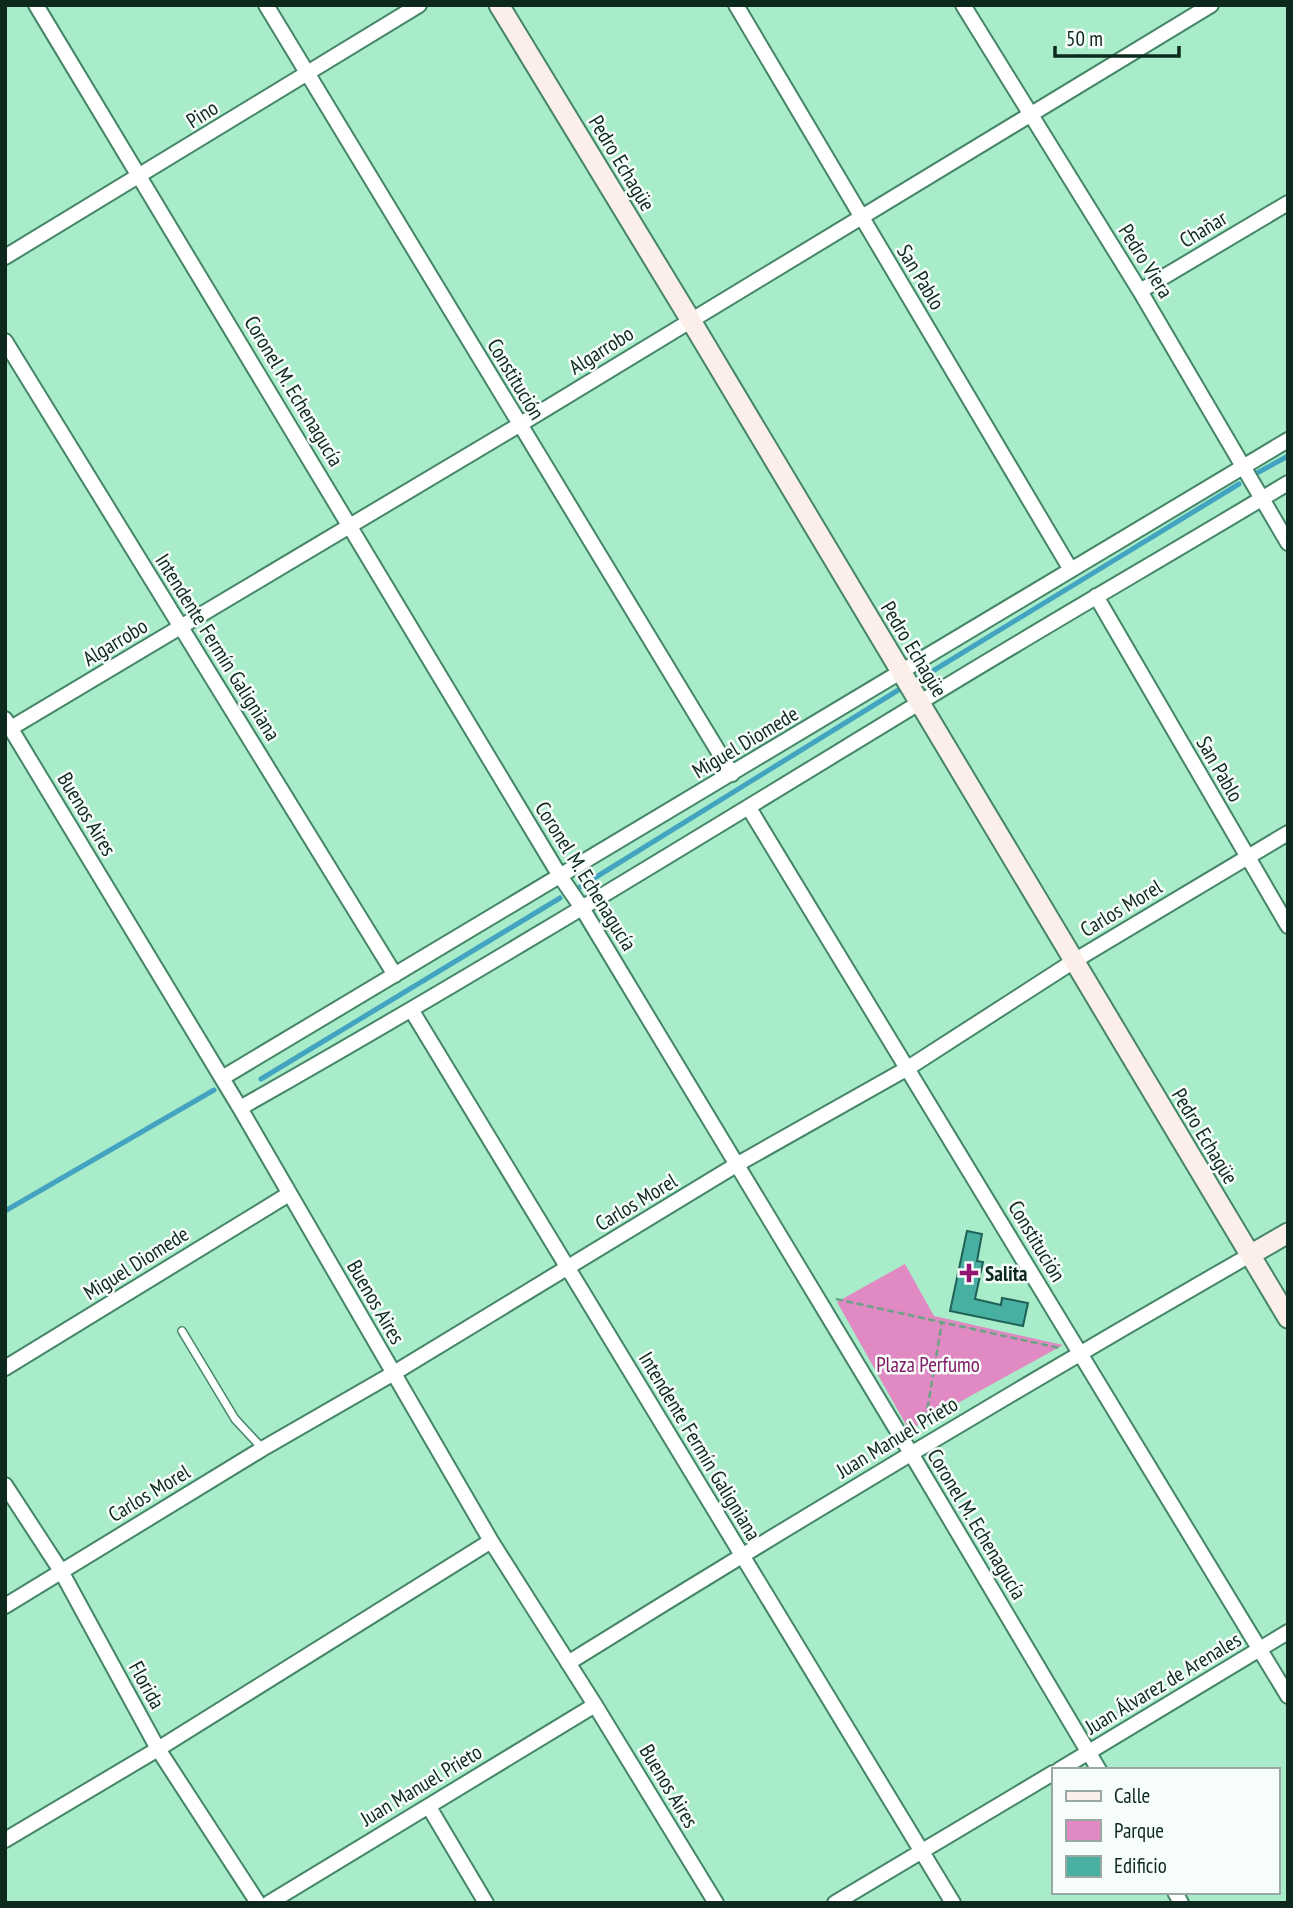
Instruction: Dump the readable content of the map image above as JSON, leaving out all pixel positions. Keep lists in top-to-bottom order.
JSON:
{
  "streets": {
    "street": [
      "Pino",
      "Pedro Echagüe",
      "Chañar",
      "Pedro Viera",
      "San Pablo",
      "Algarrobo",
      "Constitución",
      "Coronel M. Echenagucía",
      "Intendente Fermín Galigniana",
      "Miguel Diomede",
      "Buenos Aires",
      "Carlos Morel",
      "Juan Manuel Prieto",
      "Juan Álvarez de Arenales",
      "Florida"
    ]
  },
  "crossings": [
    ["Pino", "Constitución"],
    ["Pino", "Coronel M. Echenagucía"],
    ["Pedro Echagüe", "Algarrobo"],
    ["Pedro Echagüe", "Miguel Diomede"],
    ["Pedro Echagüe", "Carlos Morel"],
    ["Pedro Echagüe", "Juan Manuel Prieto"],
    ["Chañar", "Pedro Viera"],
    ["Pedro Viera", "Algarrobo"],
    ["Pedro Viera", "Miguel Diomede"],
    ["San Pablo", "Algarrobo"],
    ["San Pablo", "Miguel Diomede"],
    ["San Pablo", "Carlos Morel"],
    ["Algarrobo", "Constitución"],
    ["Algarrobo", "Coronel M. Echenagucía"],
    ["Algarrobo", "Intendente Fermín Galigniana"],
    ["Algarrobo", "Buenos Aires"],
    ["Constitución", "Miguel Diomede"],
    ["Constitución", "Carlos Morel"],
    ["Constitución", "Juan Manuel Prieto"],
    ["Constitución", "Juan Álvarez de Arenales"],
    ["Coronel M. Echenagucía", "Miguel Diomede"],
    ["Coronel M. Echenagucía", "Carlos Morel"],
    ["Coronel M. Echenagucía", "Juan Manuel Prieto"],
    ["Coronel M. Echenagucía", "Juan Álvarez de Arenales"],
    ["Intendente Fermín Galigniana", "Miguel Diomede"],
    ["Intendente Fermín Galigniana", "Carlos Morel"],
    ["Intendente Fermín Galigniana", "Juan Manuel Prieto"],
    ["Miguel Diomede", "Buenos Aires"],
    ["Buenos Aires", "Carlos Morel"],
    ["Buenos Aires", "Juan Manuel Prieto"],
    ["Carlos Morel", "Florida"]
  ],
  "parks": ["Plaza Perfumo"],
  "places": {
    "health": ["Salita"]
  },
  "legend": ["Calle", "Parque", "Edificio"],
  "scale_bar": "50 m"
}
